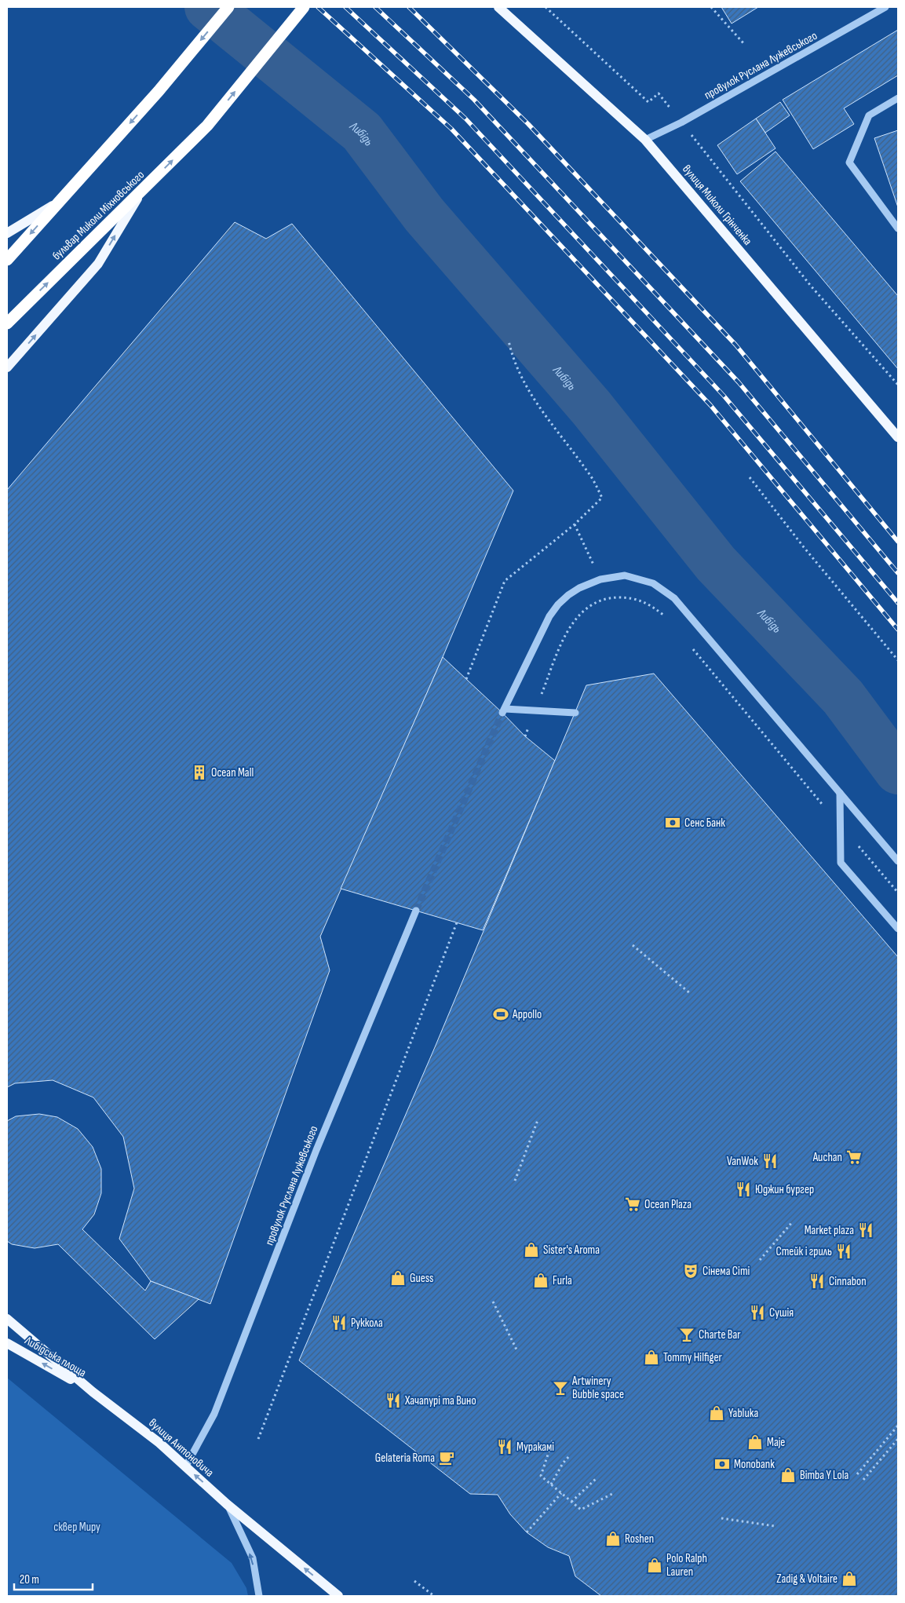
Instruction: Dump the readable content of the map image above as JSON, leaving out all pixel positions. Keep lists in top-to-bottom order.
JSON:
{
  "streets": {
    "highway": ["бульвар Миколи Міхновського"],
    "main road": ["вулиця Миколи Грінченка", "Либідська площа", "вулиця Антоновича"],
    "street": ["провулок Руслана Лужевського"]
  },
  "crossings": [
    ["провулок Руслана Лужевського", "вулиця Миколи Грінченка"],
    ["провулок Руслана Лужевського", "вулиця Антоновича"],
    ["Либідська площа", "вулиця Антоновича"]
  ],
  "one_way": ["Либідська площа", "вулиця Антоновича"],
  "water": ["Либідь"],
  "parks": ["сквер Миру"],
  "places": {
    "building": ["Ocean Mall"],
    "bank": ["Сенс Банк", "Monobank"],
    "sports": ["Appollo"],
    "supermarket": ["Auchan", "Ocean Plaza"],
    "restaurant": [
      "VanWok",
      "Юджин бургер",
      "Market plaza",
      "Стейк і гриль",
      "Cinnabon",
      "Сушія",
      "Руккола",
      "Хачапурі та Вино",
      "Муракамі"
    ],
    "shop": [
      "Sister's Aroma",
      "Guess",
      "Furla",
      "Tommy Hilfiger",
      "Yabluka",
      "Maje",
      "Bimba Y Lola",
      "Roshen",
      "Polo Ralph Lauren",
      "Zadig & Voltaire"
    ],
    "theatre": ["Сінема Сіті"],
    "bar": ["Charte Bar", "Artwinery Bubble space"],
    "cafe": ["Gelateria Roma"]
  },
  "scale_bar": "20 m"
}
